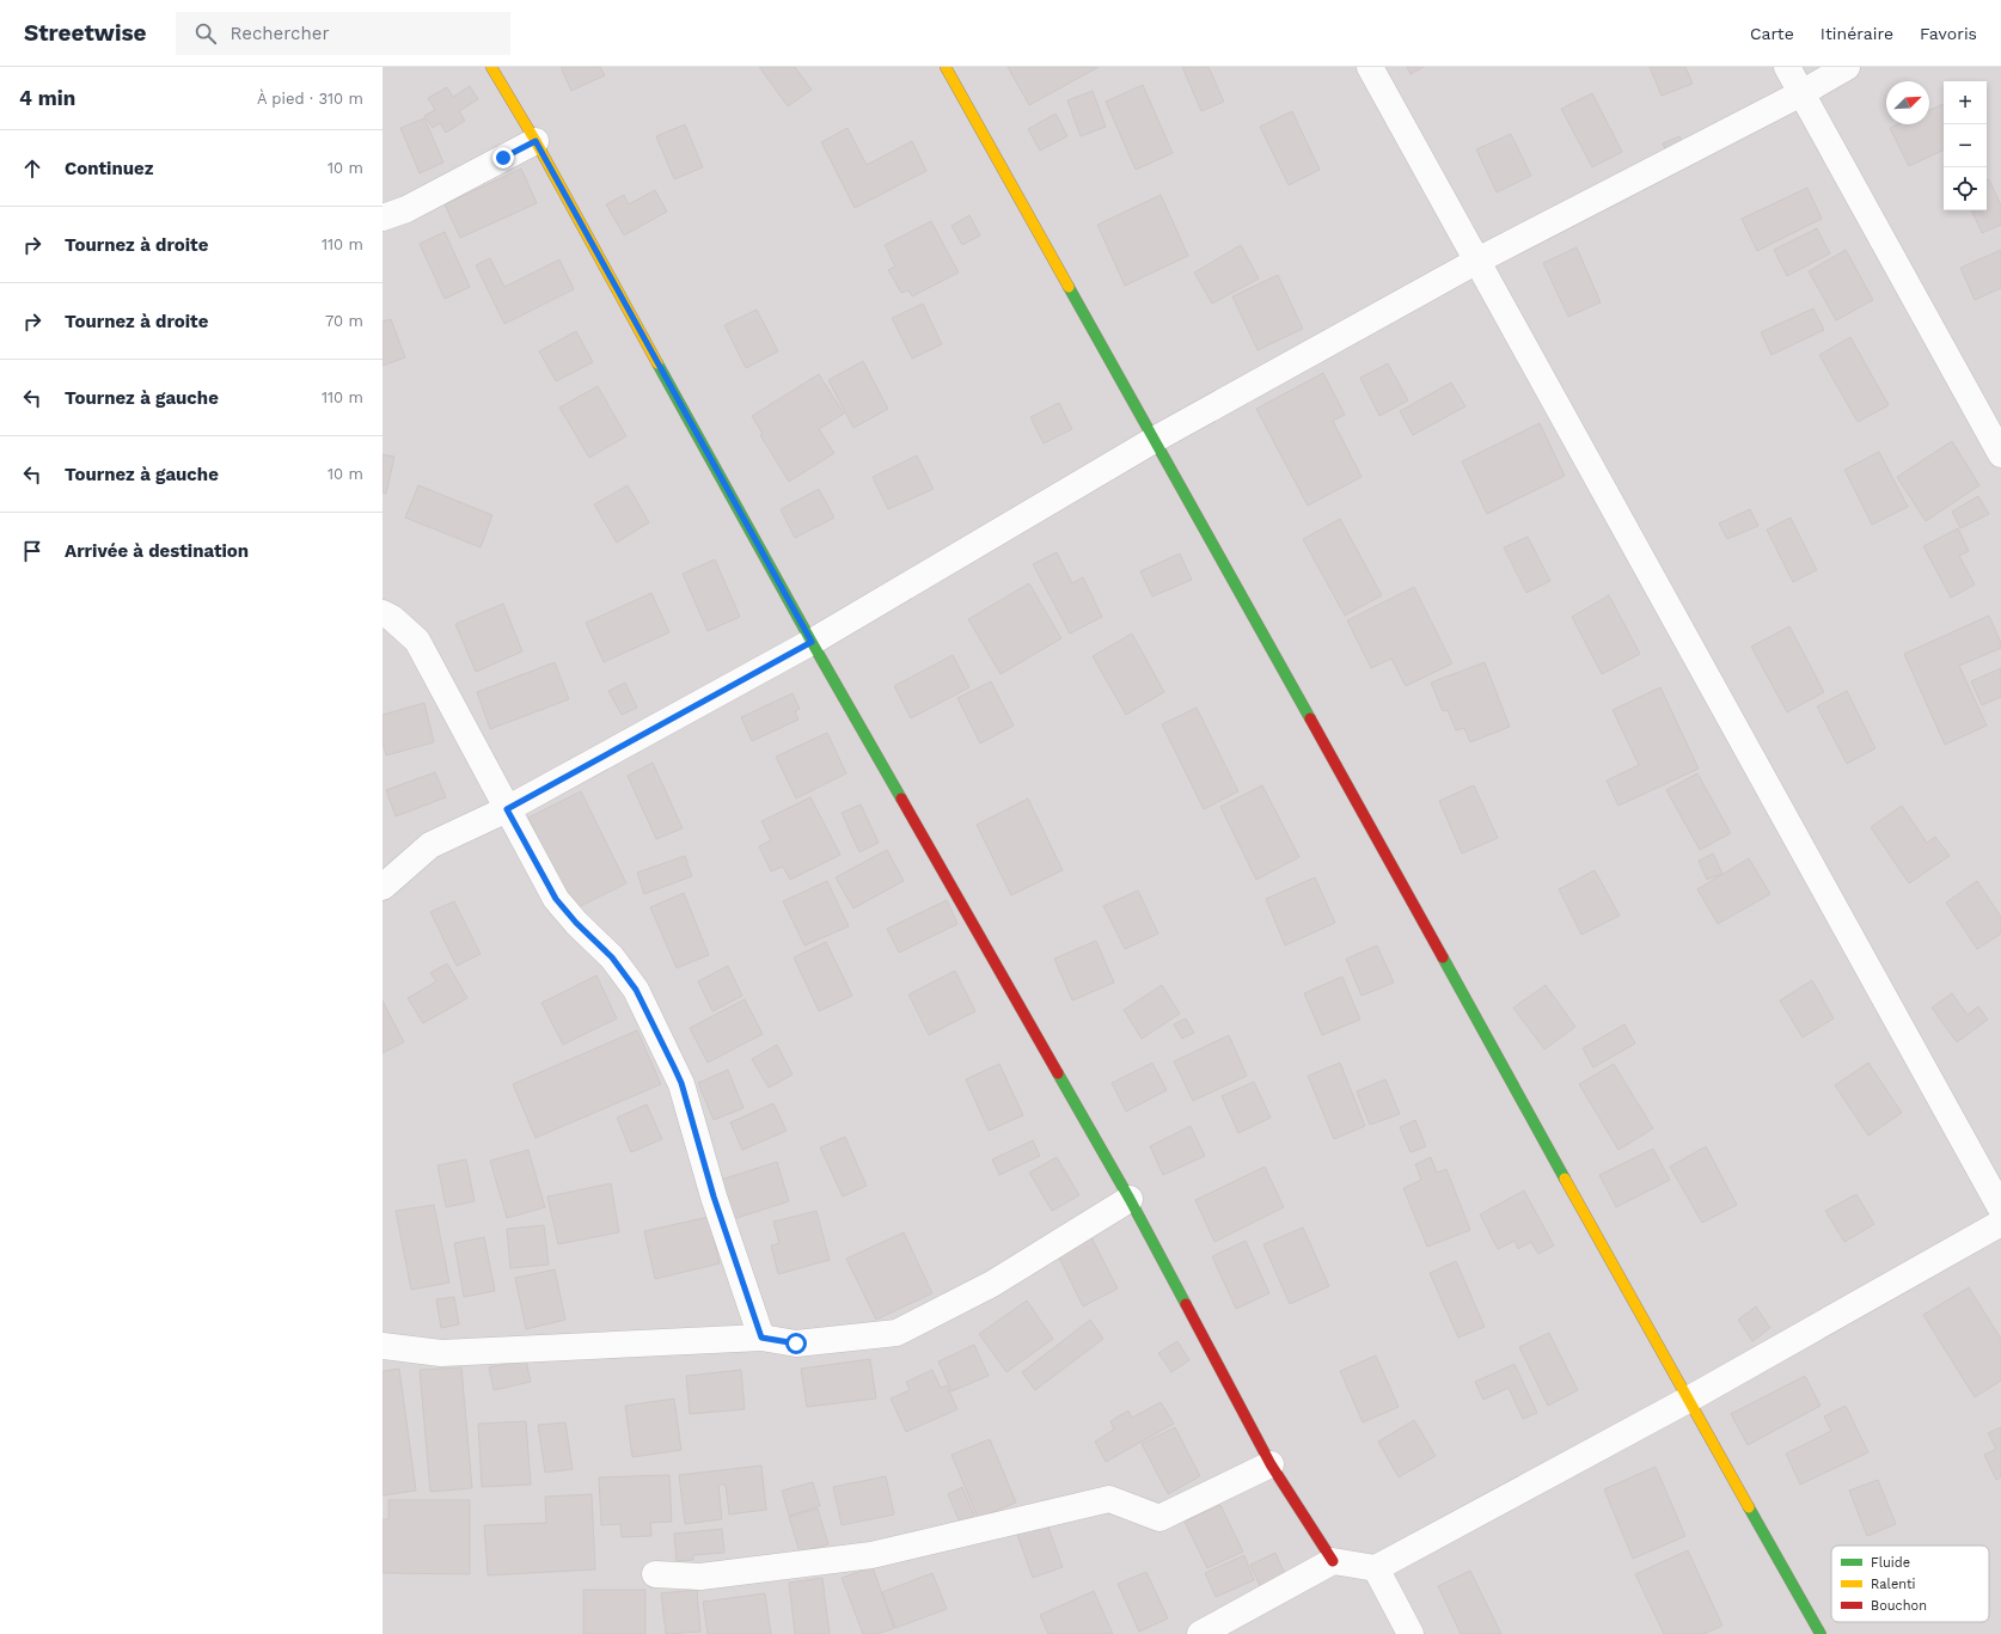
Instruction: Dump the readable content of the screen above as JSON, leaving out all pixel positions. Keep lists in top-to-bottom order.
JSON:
{
  "legend": ["Fluide", "Ralenti", "Bouchon"],
  "north": "top right",
  "page": {
    "header": "Streetwise",
    "search": "Rechercher",
    "nav": ["Carte", "Itinéraire", "Favoris"],
    "heading": ["4 min", "À pied · 310 m"],
    "map_buttons": ["+", "−"],
    "list": [
      ["Continuez", "10 m"],
      ["Tournez à droite", "110 m"],
      ["Tournez à droite", "70 m"],
      ["Tournez à gauche", "110 m"],
      ["Tournez à gauche", "10 m"],
      "Arrivée à destination"
    ]
  }
}
